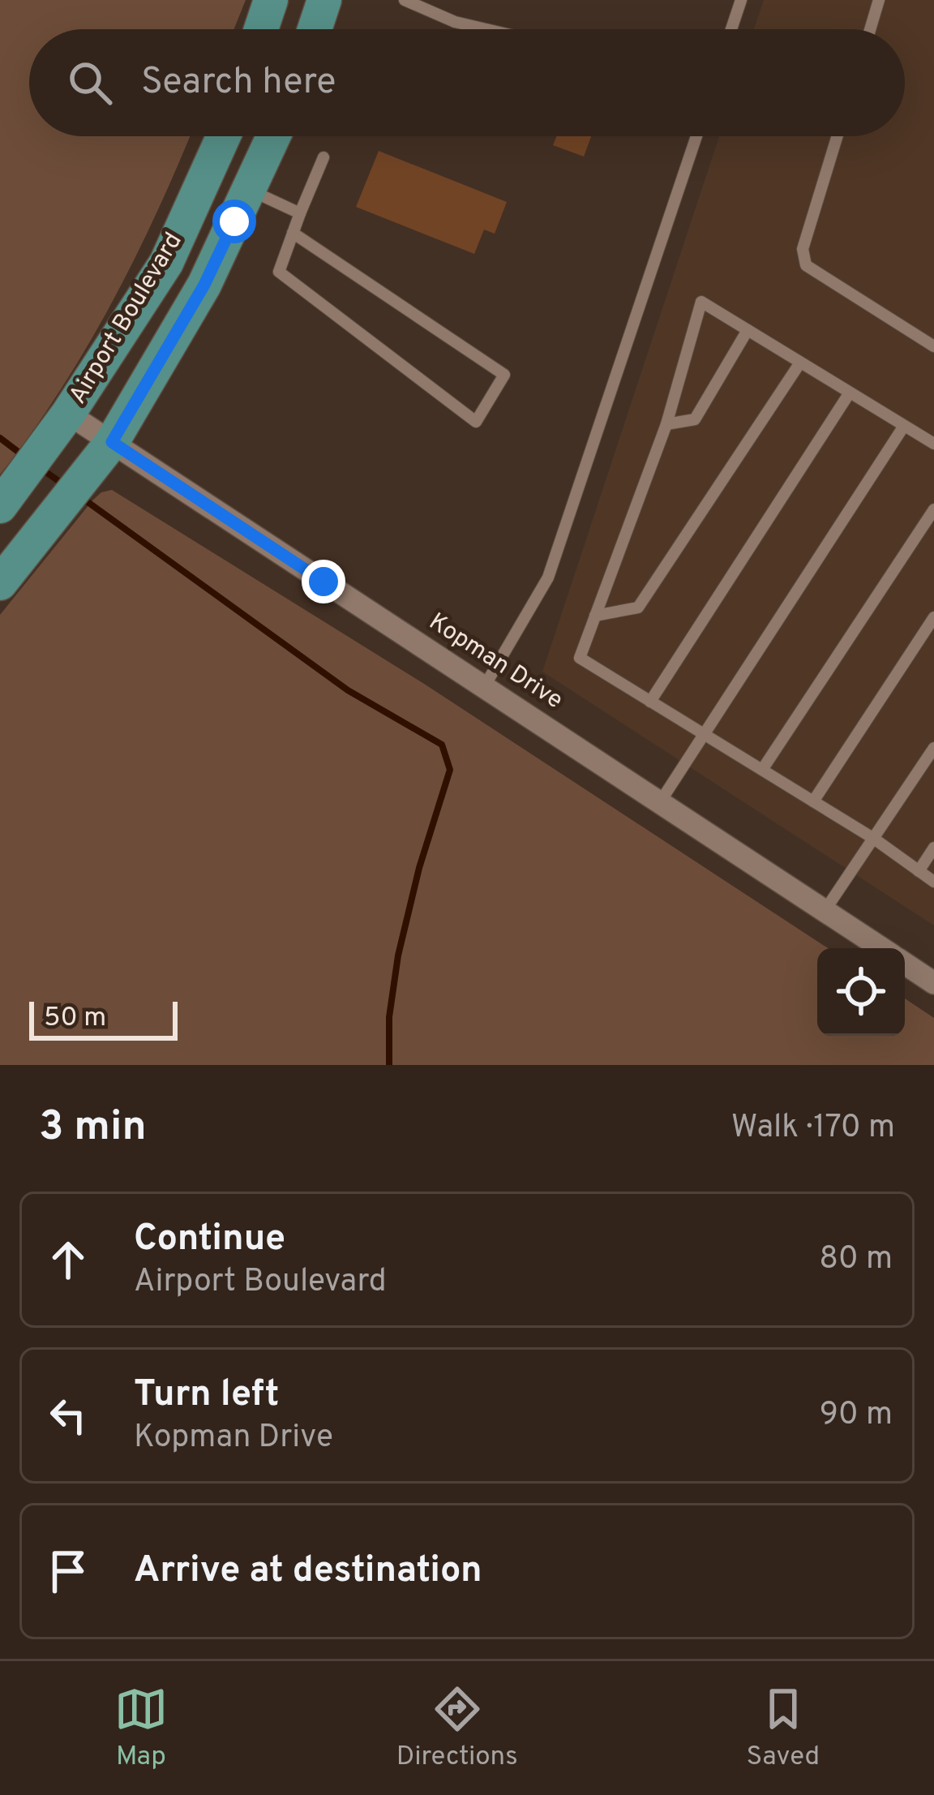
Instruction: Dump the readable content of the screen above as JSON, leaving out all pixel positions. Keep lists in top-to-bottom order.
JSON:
{
  "streets": {
    "main road": ["Airport Boulevard"],
    "street": ["Kopman Drive"]
  },
  "crossings": [
    ["Airport Boulevard", "Kopman Drive"]
  ],
  "scale_bar": "50 m",
  "page": {
    "search": "Search here",
    "scale": "50 m",
    "heading": ["3 min", "Walk · 170 m"],
    "list": [
      ["Continue", "Airport Boulevard", "80 m"],
      ["Turn left", "Kopman Drive", "90 m"],
      "Arrive at destination"
    ],
    "nav": ["Map", "Directions", "Saved"]
  }
}
